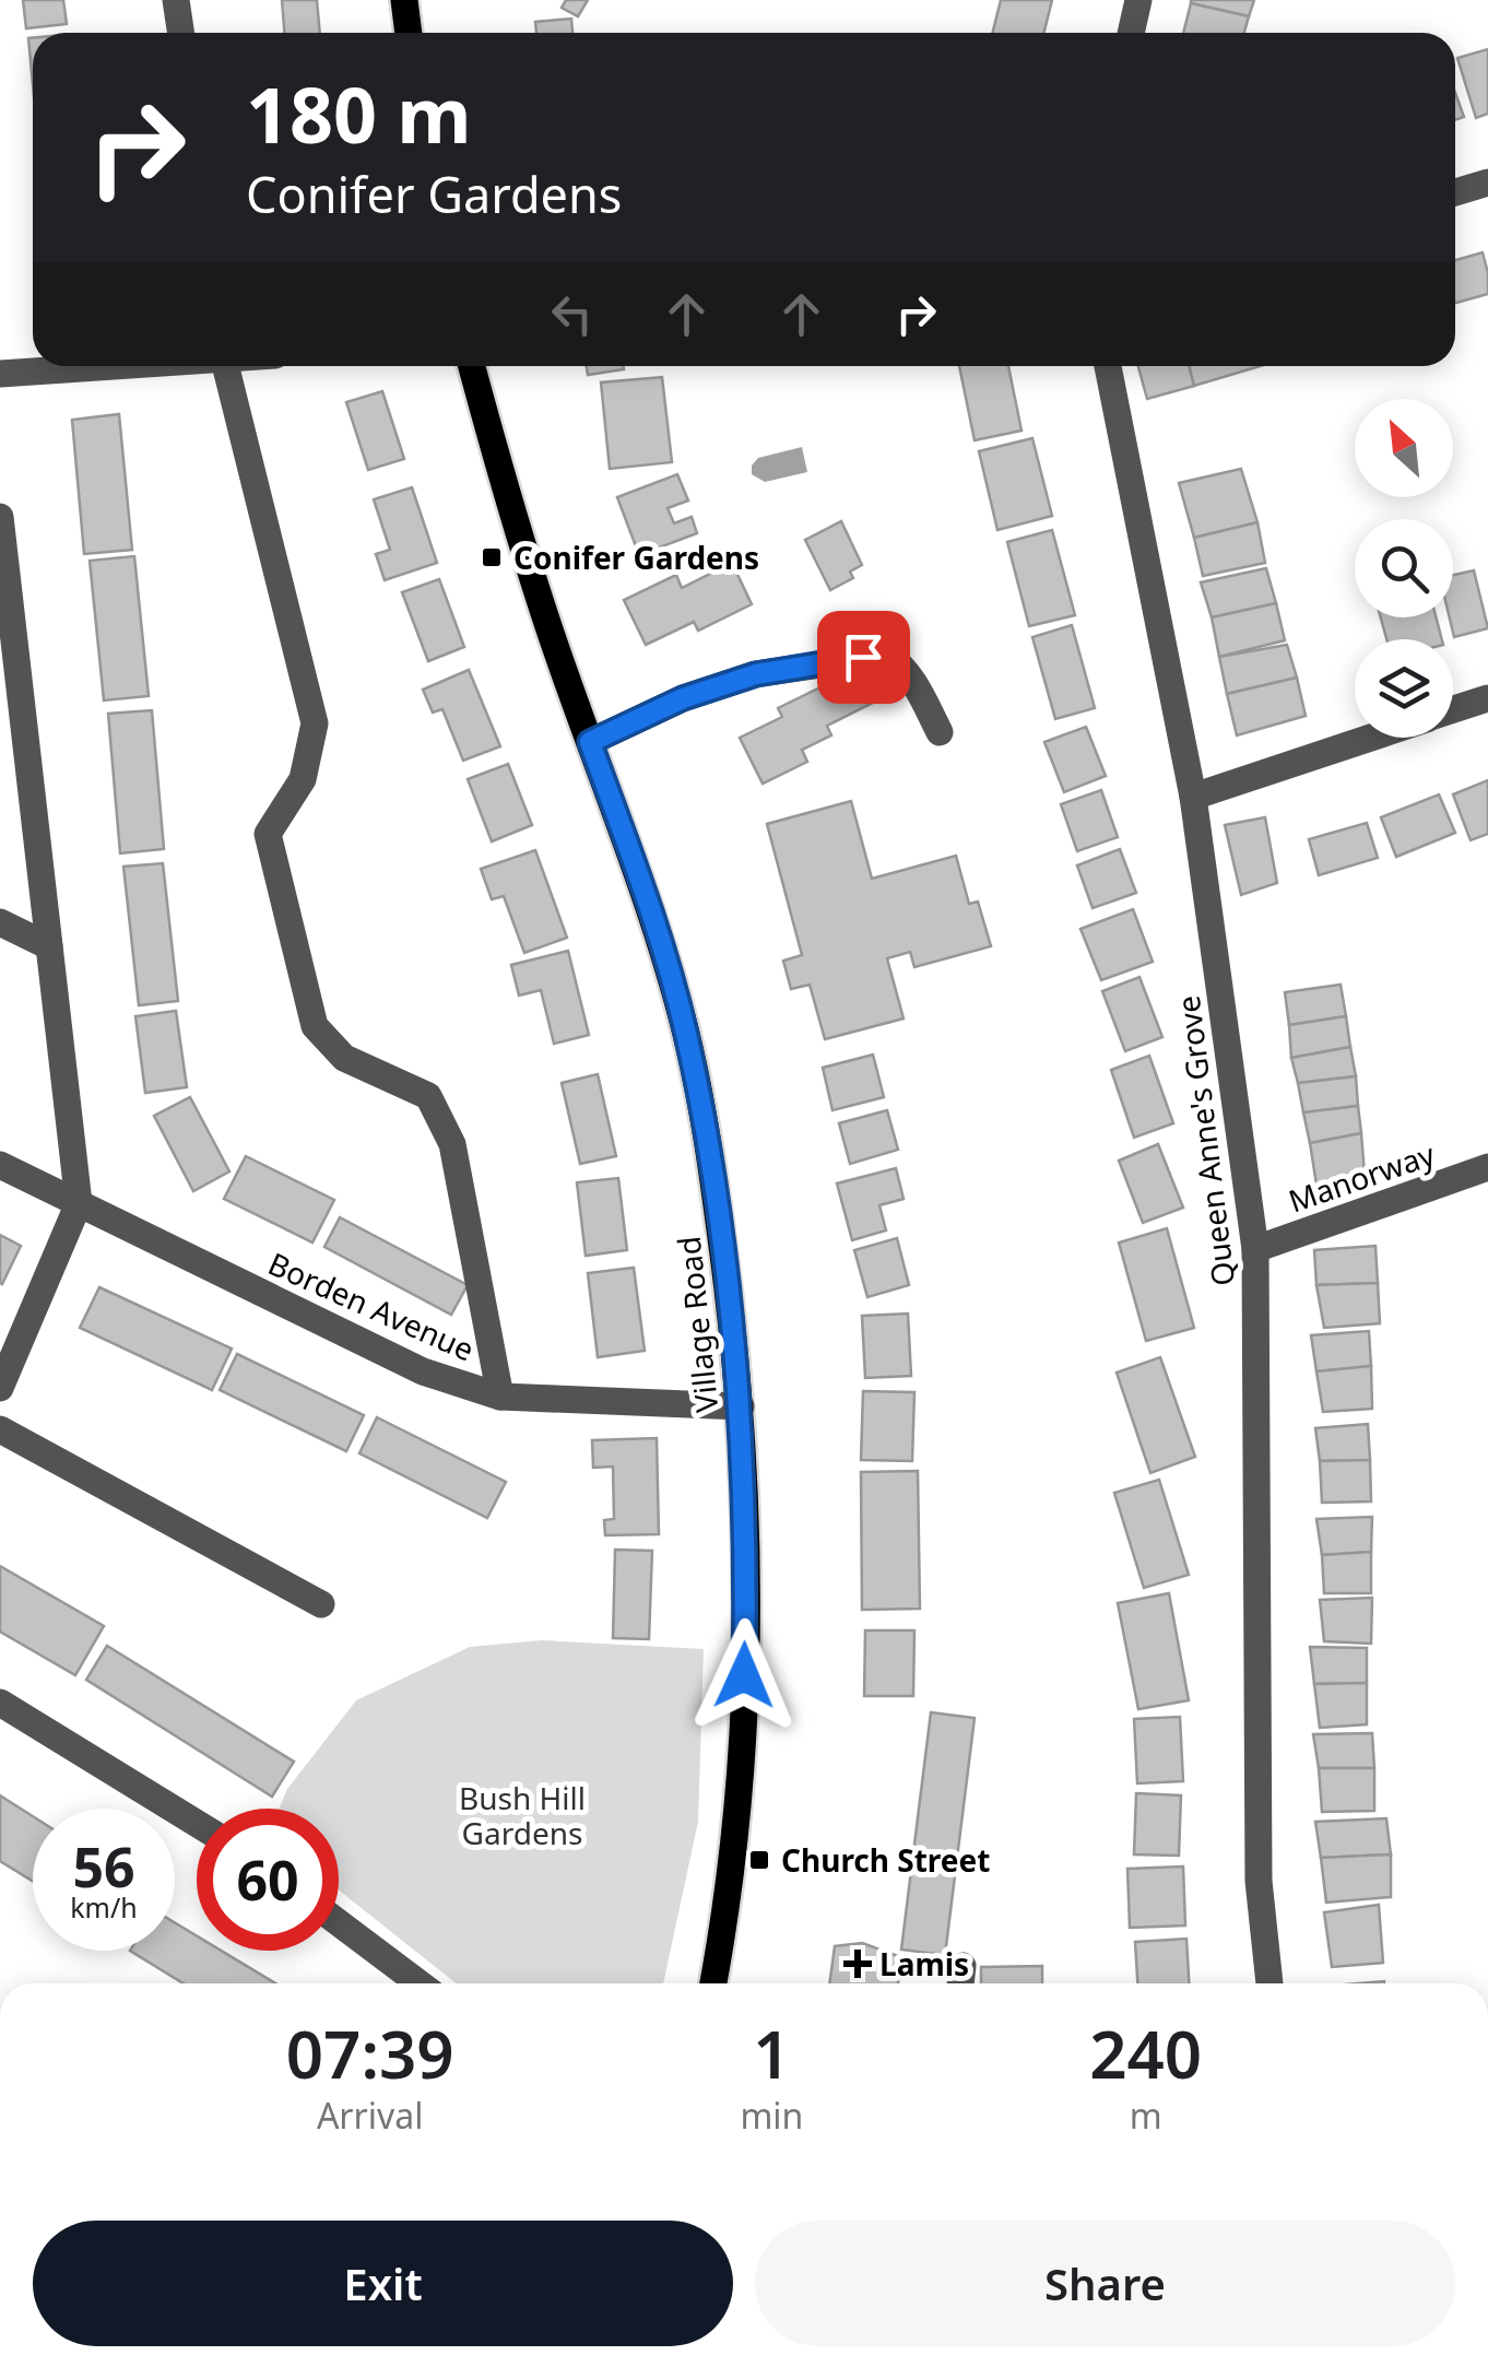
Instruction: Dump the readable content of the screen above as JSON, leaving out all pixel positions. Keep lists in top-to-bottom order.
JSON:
{
  "streets": {
    "main road": ["Village Road"],
    "street": ["Queen Anne's Grove", "Manorway", "Borden Avenue"]
  },
  "crossings": [
    ["Queen Anne's Grove", "Manorway"],
    ["Borden Avenue", "Village Road"]
  ],
  "parks": ["Bush Hill Gardens"],
  "places": {
    "transit": ["Conifer Gardens", "Church Street"],
    "health": ["Lamis"]
  },
  "north": "top left",
  "page": {
    "turn": ["180 m", "Conifer Gardens"],
    "speed": "56 km/h",
    "limit": "60",
    "eta": [
      "07:39",
      "Arrival",
      "1",
      "min",
      "240",
      "m"
    ],
    "buttons": ["Exit", "Share"]
  }
}
